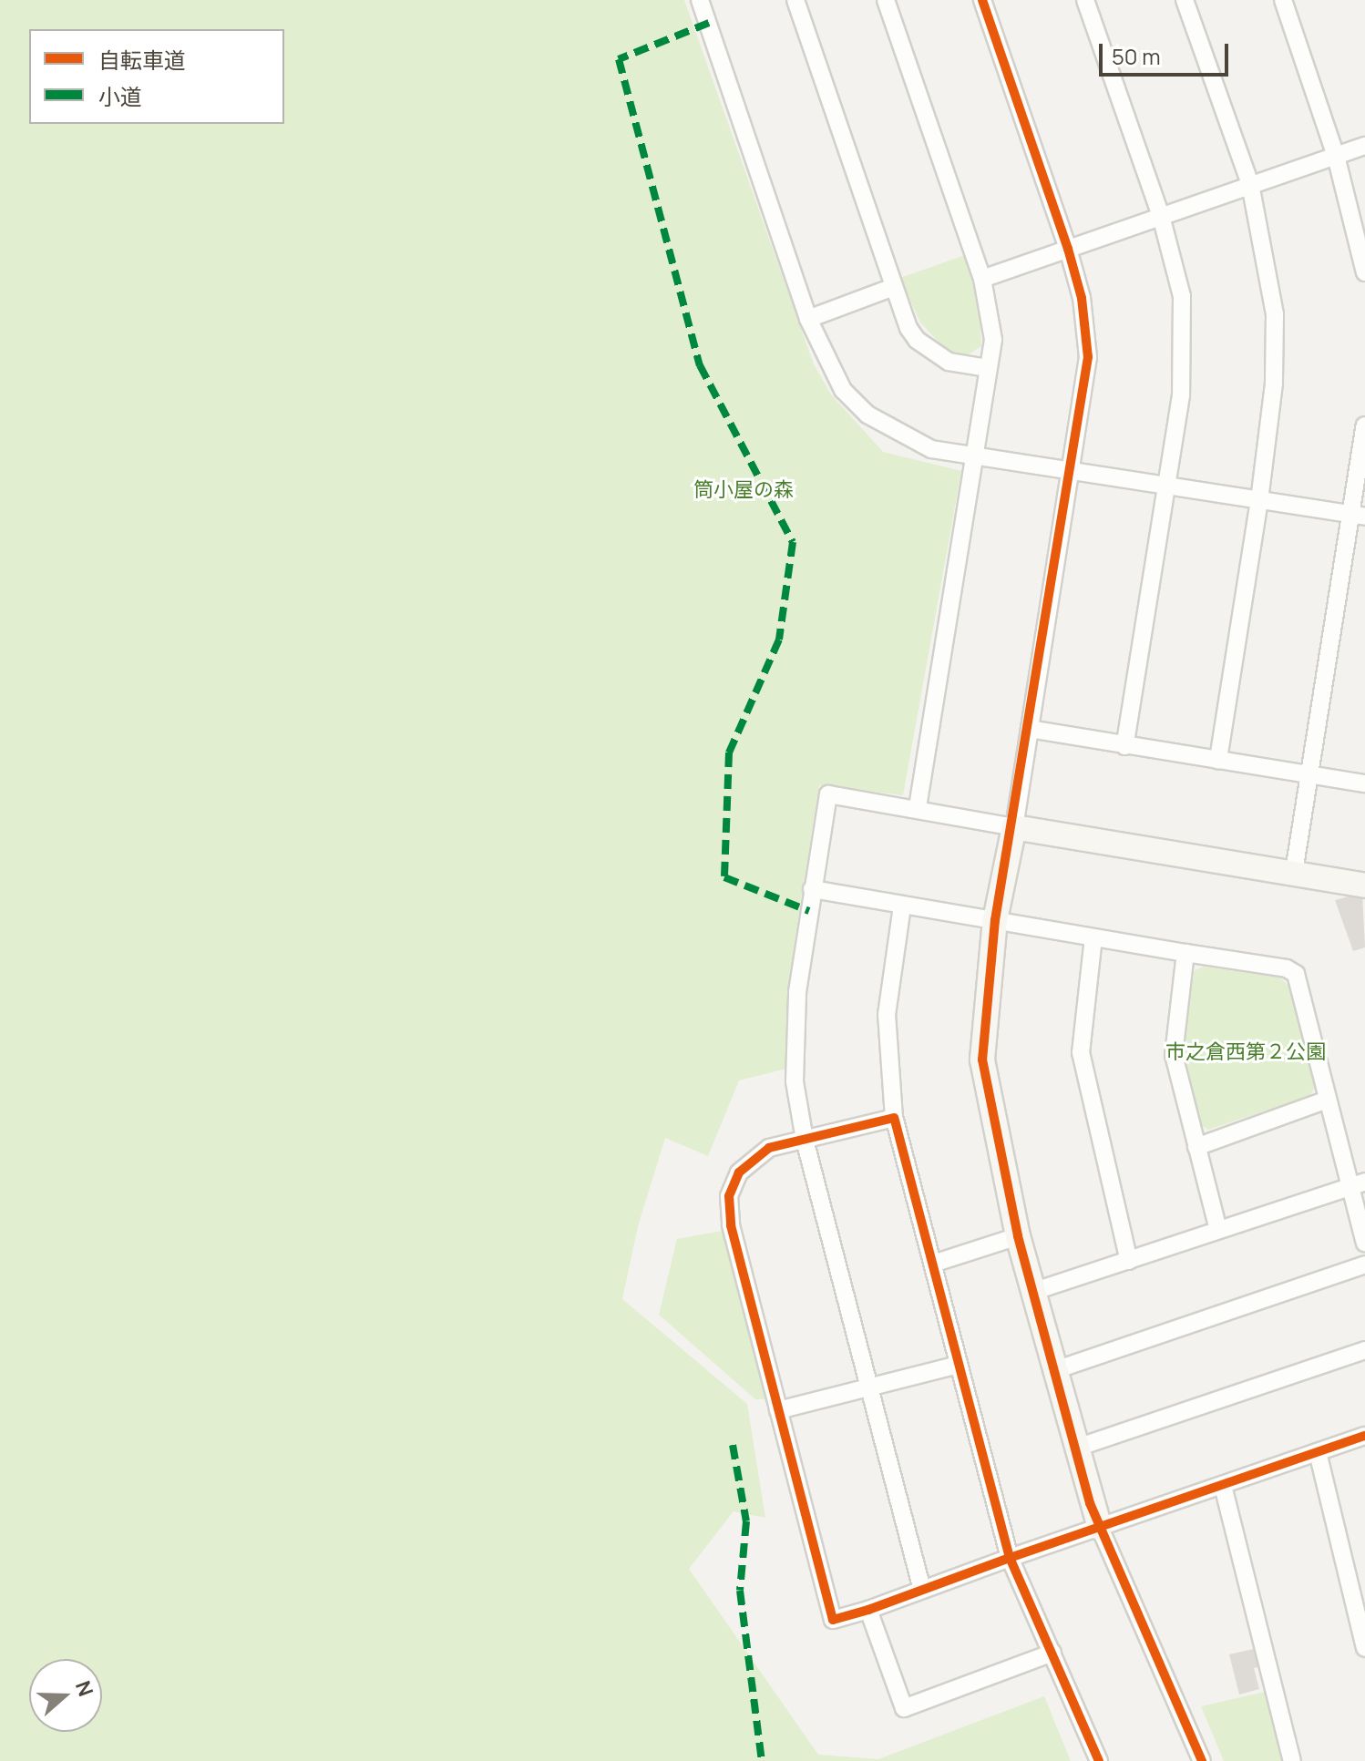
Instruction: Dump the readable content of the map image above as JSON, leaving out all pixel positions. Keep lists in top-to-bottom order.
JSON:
{
  "parks": ["筒小屋の森", "市之倉西第２公園"],
  "legend": ["自転車道", "小道"],
  "scale_bar": "50 m",
  "north": "right"
}
